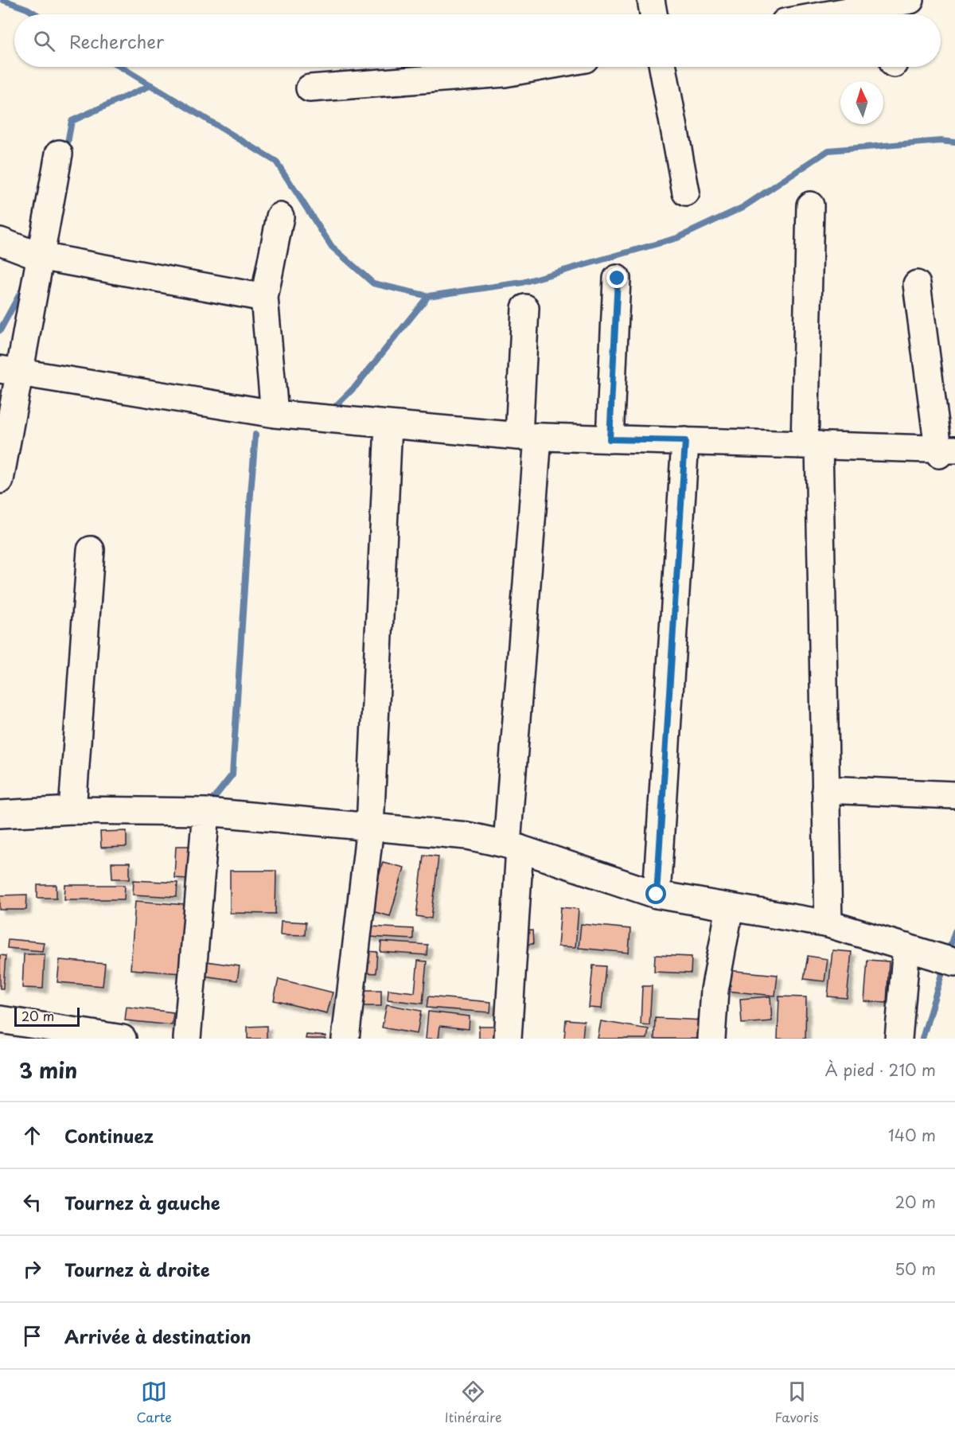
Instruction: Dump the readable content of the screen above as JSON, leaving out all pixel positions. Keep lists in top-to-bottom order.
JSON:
{
  "scale_bar": "20 m",
  "north": "top",
  "page": {
    "search": "Rechercher",
    "scale": "20 m",
    "heading": ["3 min", "À pied · 210 m"],
    "list": [
      ["Continuez", "140 m"],
      ["Tournez à gauche", "20 m"],
      ["Tournez à droite", "50 m"],
      "Arrivée à destination"
    ],
    "nav": ["Carte", "Itinéraire", "Favoris"]
  }
}
